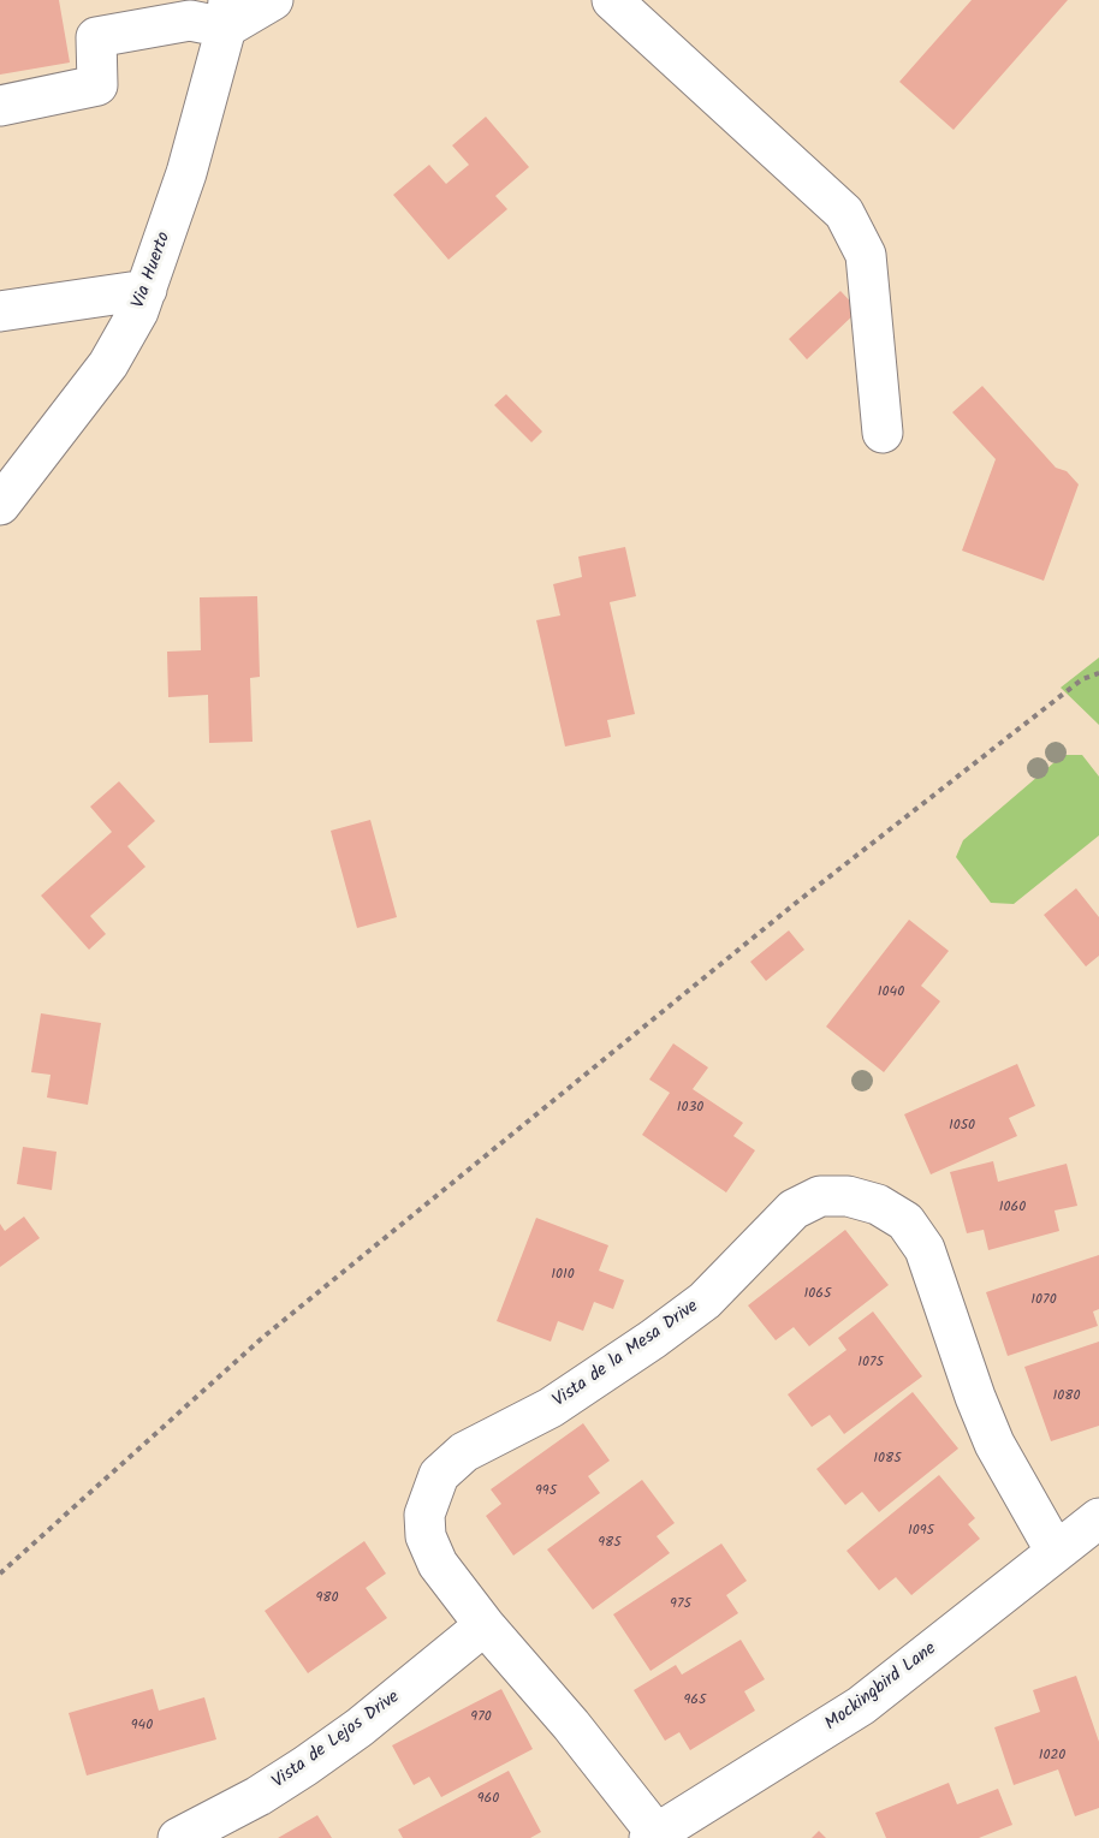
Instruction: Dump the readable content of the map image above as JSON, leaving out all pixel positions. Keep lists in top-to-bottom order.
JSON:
{
  "streets": {
    "street": [
      "Via Huerto",
      "Vista de la Mesa Drive",
      "Mockingbird Lane",
      "Vista de Lejos Drive"
    ]
  },
  "crossings": [
    ["Vista de la Mesa Drive", "Mockingbird Lane"],
    ["Vista de la Mesa Drive", "Vista de Lejos Drive"]
  ],
  "house_numbers": [
    "1040",
    "1030",
    "1050",
    "1060",
    "1010",
    "1065",
    "1070",
    "1075",
    "1080",
    "1085",
    "995",
    "1095",
    "985",
    "980",
    "975",
    "965",
    "970",
    "940",
    "1020",
    "960"
  ]
}
